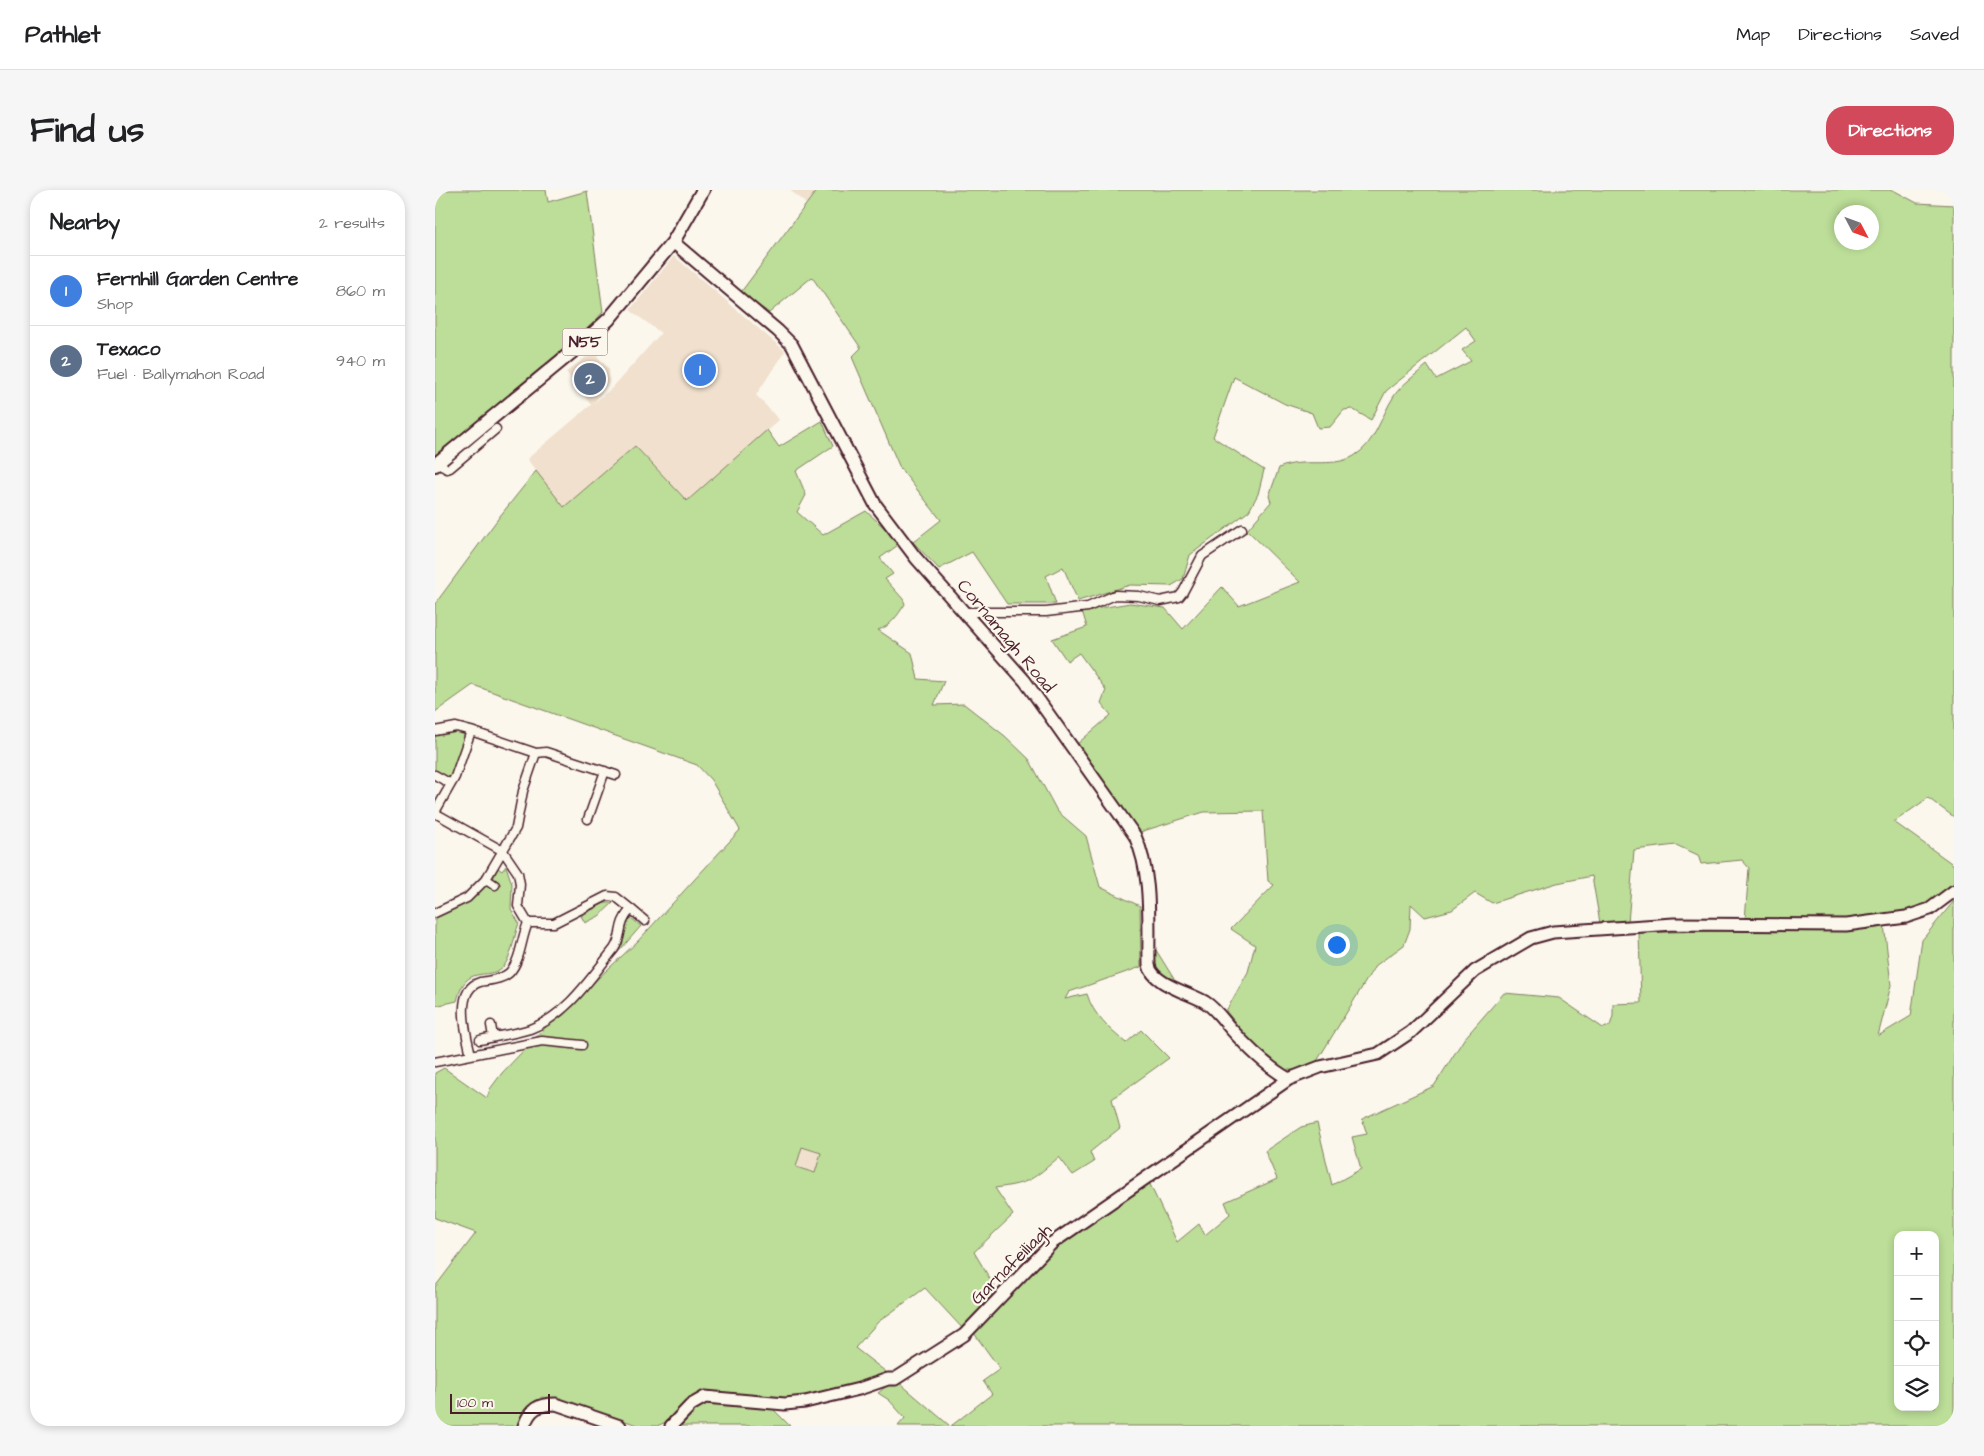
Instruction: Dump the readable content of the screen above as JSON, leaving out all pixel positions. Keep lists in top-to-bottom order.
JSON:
{
  "streets": {
    "main road": ["N55"],
    "street": ["Cornamagh Road", "Garnafeiliagh"]
  },
  "crossings": [
    ["N55", "Cornamagh Road"],
    ["Cornamagh Road", "Garnafeiliagh"]
  ],
  "scale_bar": "100 m",
  "north": "bottom right",
  "page": {
    "header": "Pathlet",
    "nav": ["Map", "Directions", "Saved"],
    "title": "Find us",
    "buttons": "Directions",
    "heading": ["Nearby", "2 results"],
    "list": [
      {
        "mark": "1",
        "name": "Fernhill Garden Centre",
        "note": "Shop",
        "value": "860 m"
      },
      {
        "mark": "2",
        "name": "Texaco",
        "note": "Fuel · Ballymahon Road",
        "value": "940 m"
      }
    ],
    "pins": ["1", "2"],
    "map_buttons": ["+", "−"],
    "scale": "100 m"
  }
}
